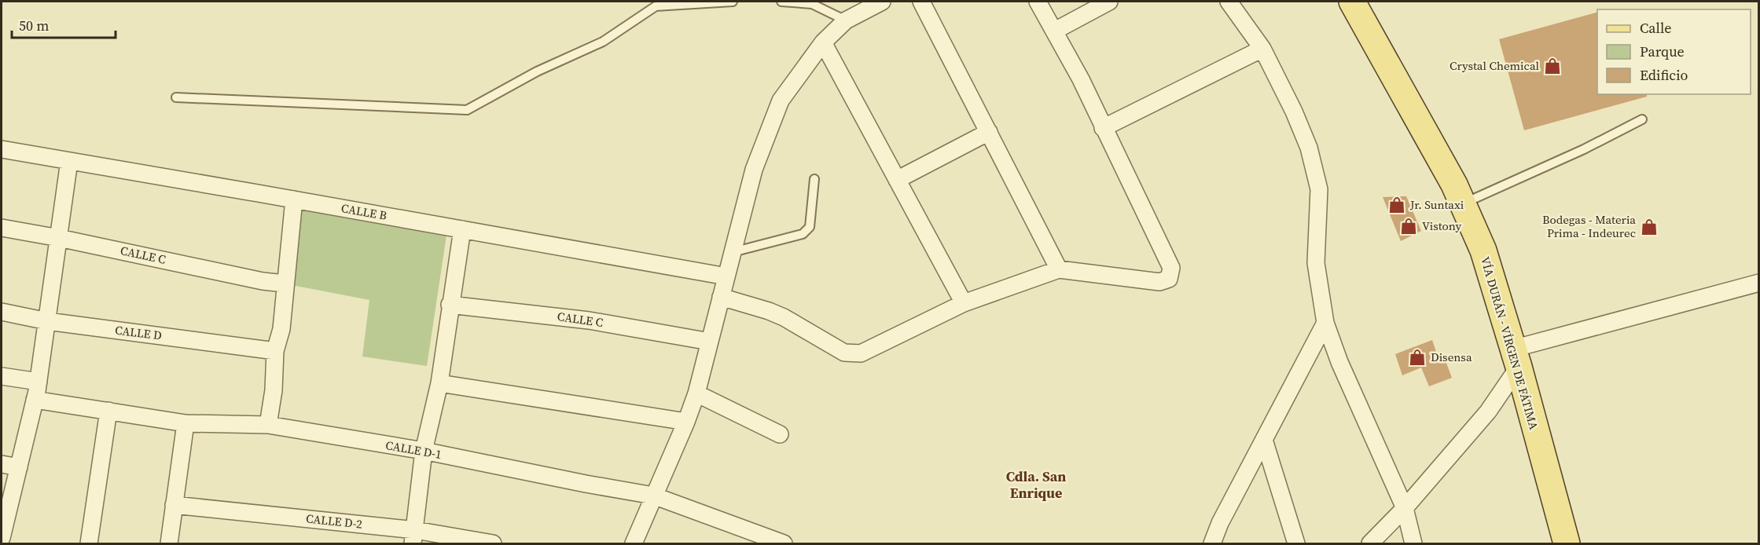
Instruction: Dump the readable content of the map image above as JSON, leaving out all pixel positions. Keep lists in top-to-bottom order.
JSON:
{
  "streets": {
    "main road": ["VÍA DURÁN - VÍRGEN DE FÁTIMA"],
    "street": [
      "CALLE B",
      "CALLE C",
      "CALLE D",
      "CALLE D-1",
      "CALLE D-2"
    ]
  },
  "districts": ["Cdla. San Enrique"],
  "places": {
    "shop": [
      "Crystal Chemical",
      "Jr. Suntaxi",
      "Vistony",
      "Bodegas - Materia Prima - Indeurec",
      "Disensa"
    ]
  },
  "legend": ["Calle", "Parque", "Edificio"],
  "scale_bar": "50 m"
}
